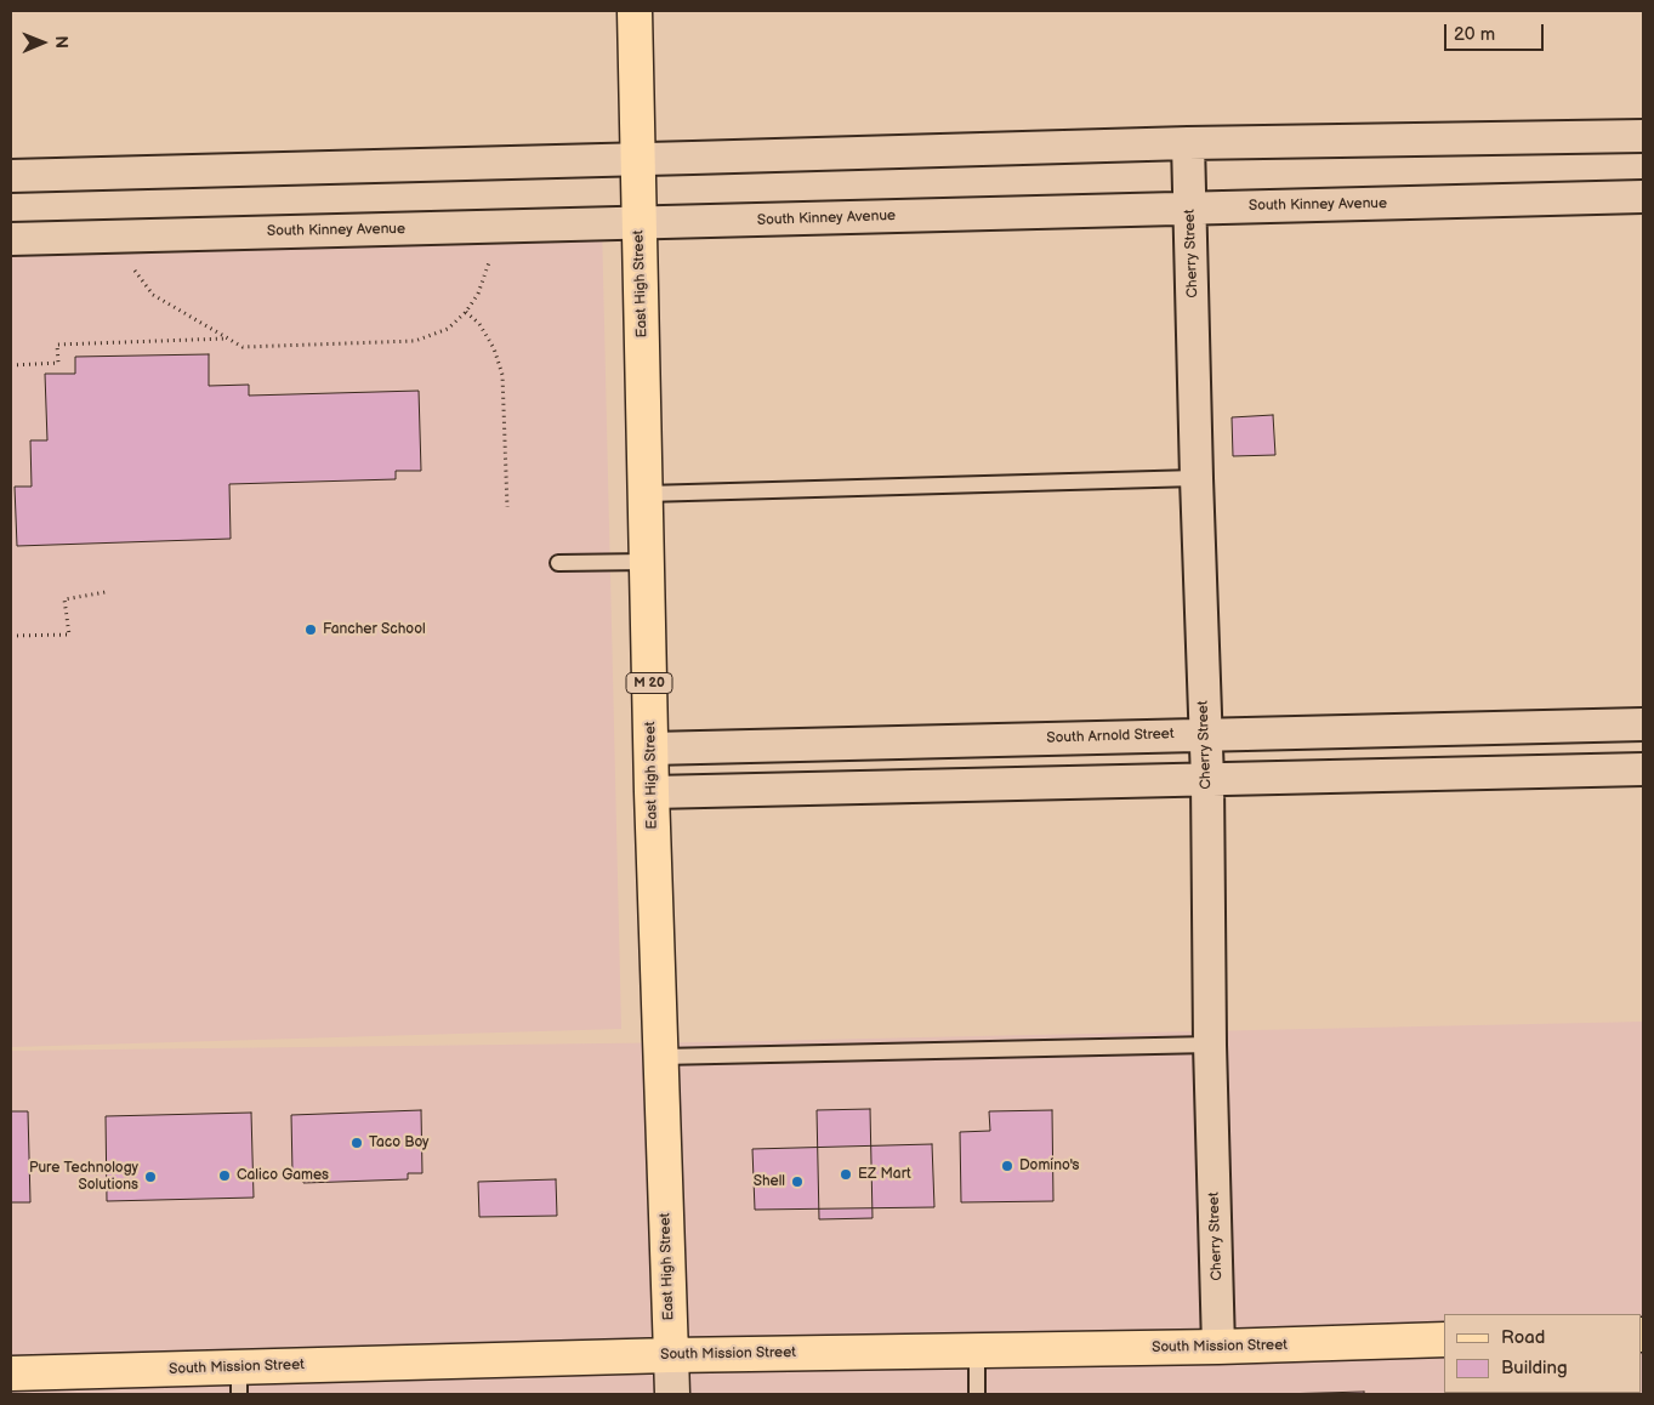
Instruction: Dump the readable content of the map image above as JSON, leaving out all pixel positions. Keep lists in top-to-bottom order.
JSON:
{
  "streets": {
    "main road": ["East High Street", "M 20", "South Mission Street"],
    "street": ["South Kinney Avenue", "Cherry Street", "South Arnold Street"]
  },
  "crossings": [
    ["South Kinney Avenue", "Cherry Street"],
    ["South Kinney Avenue", "East High Street"],
    ["Cherry Street", "South Arnold Street"],
    ["Cherry Street", "South Mission Street"],
    ["East High Street", "South Arnold Street"],
    ["East High Street", "South Mission Street"]
  ],
  "places": [
    "Fancher School",
    "Taco Boy",
    "Domino's",
    "EZ Mart",
    "Calico Games",
    "Pure Technology Solutions",
    "Shell"
  ],
  "legend": ["Road", "Building"],
  "scale_bar": "20 m",
  "north": "right"
}
